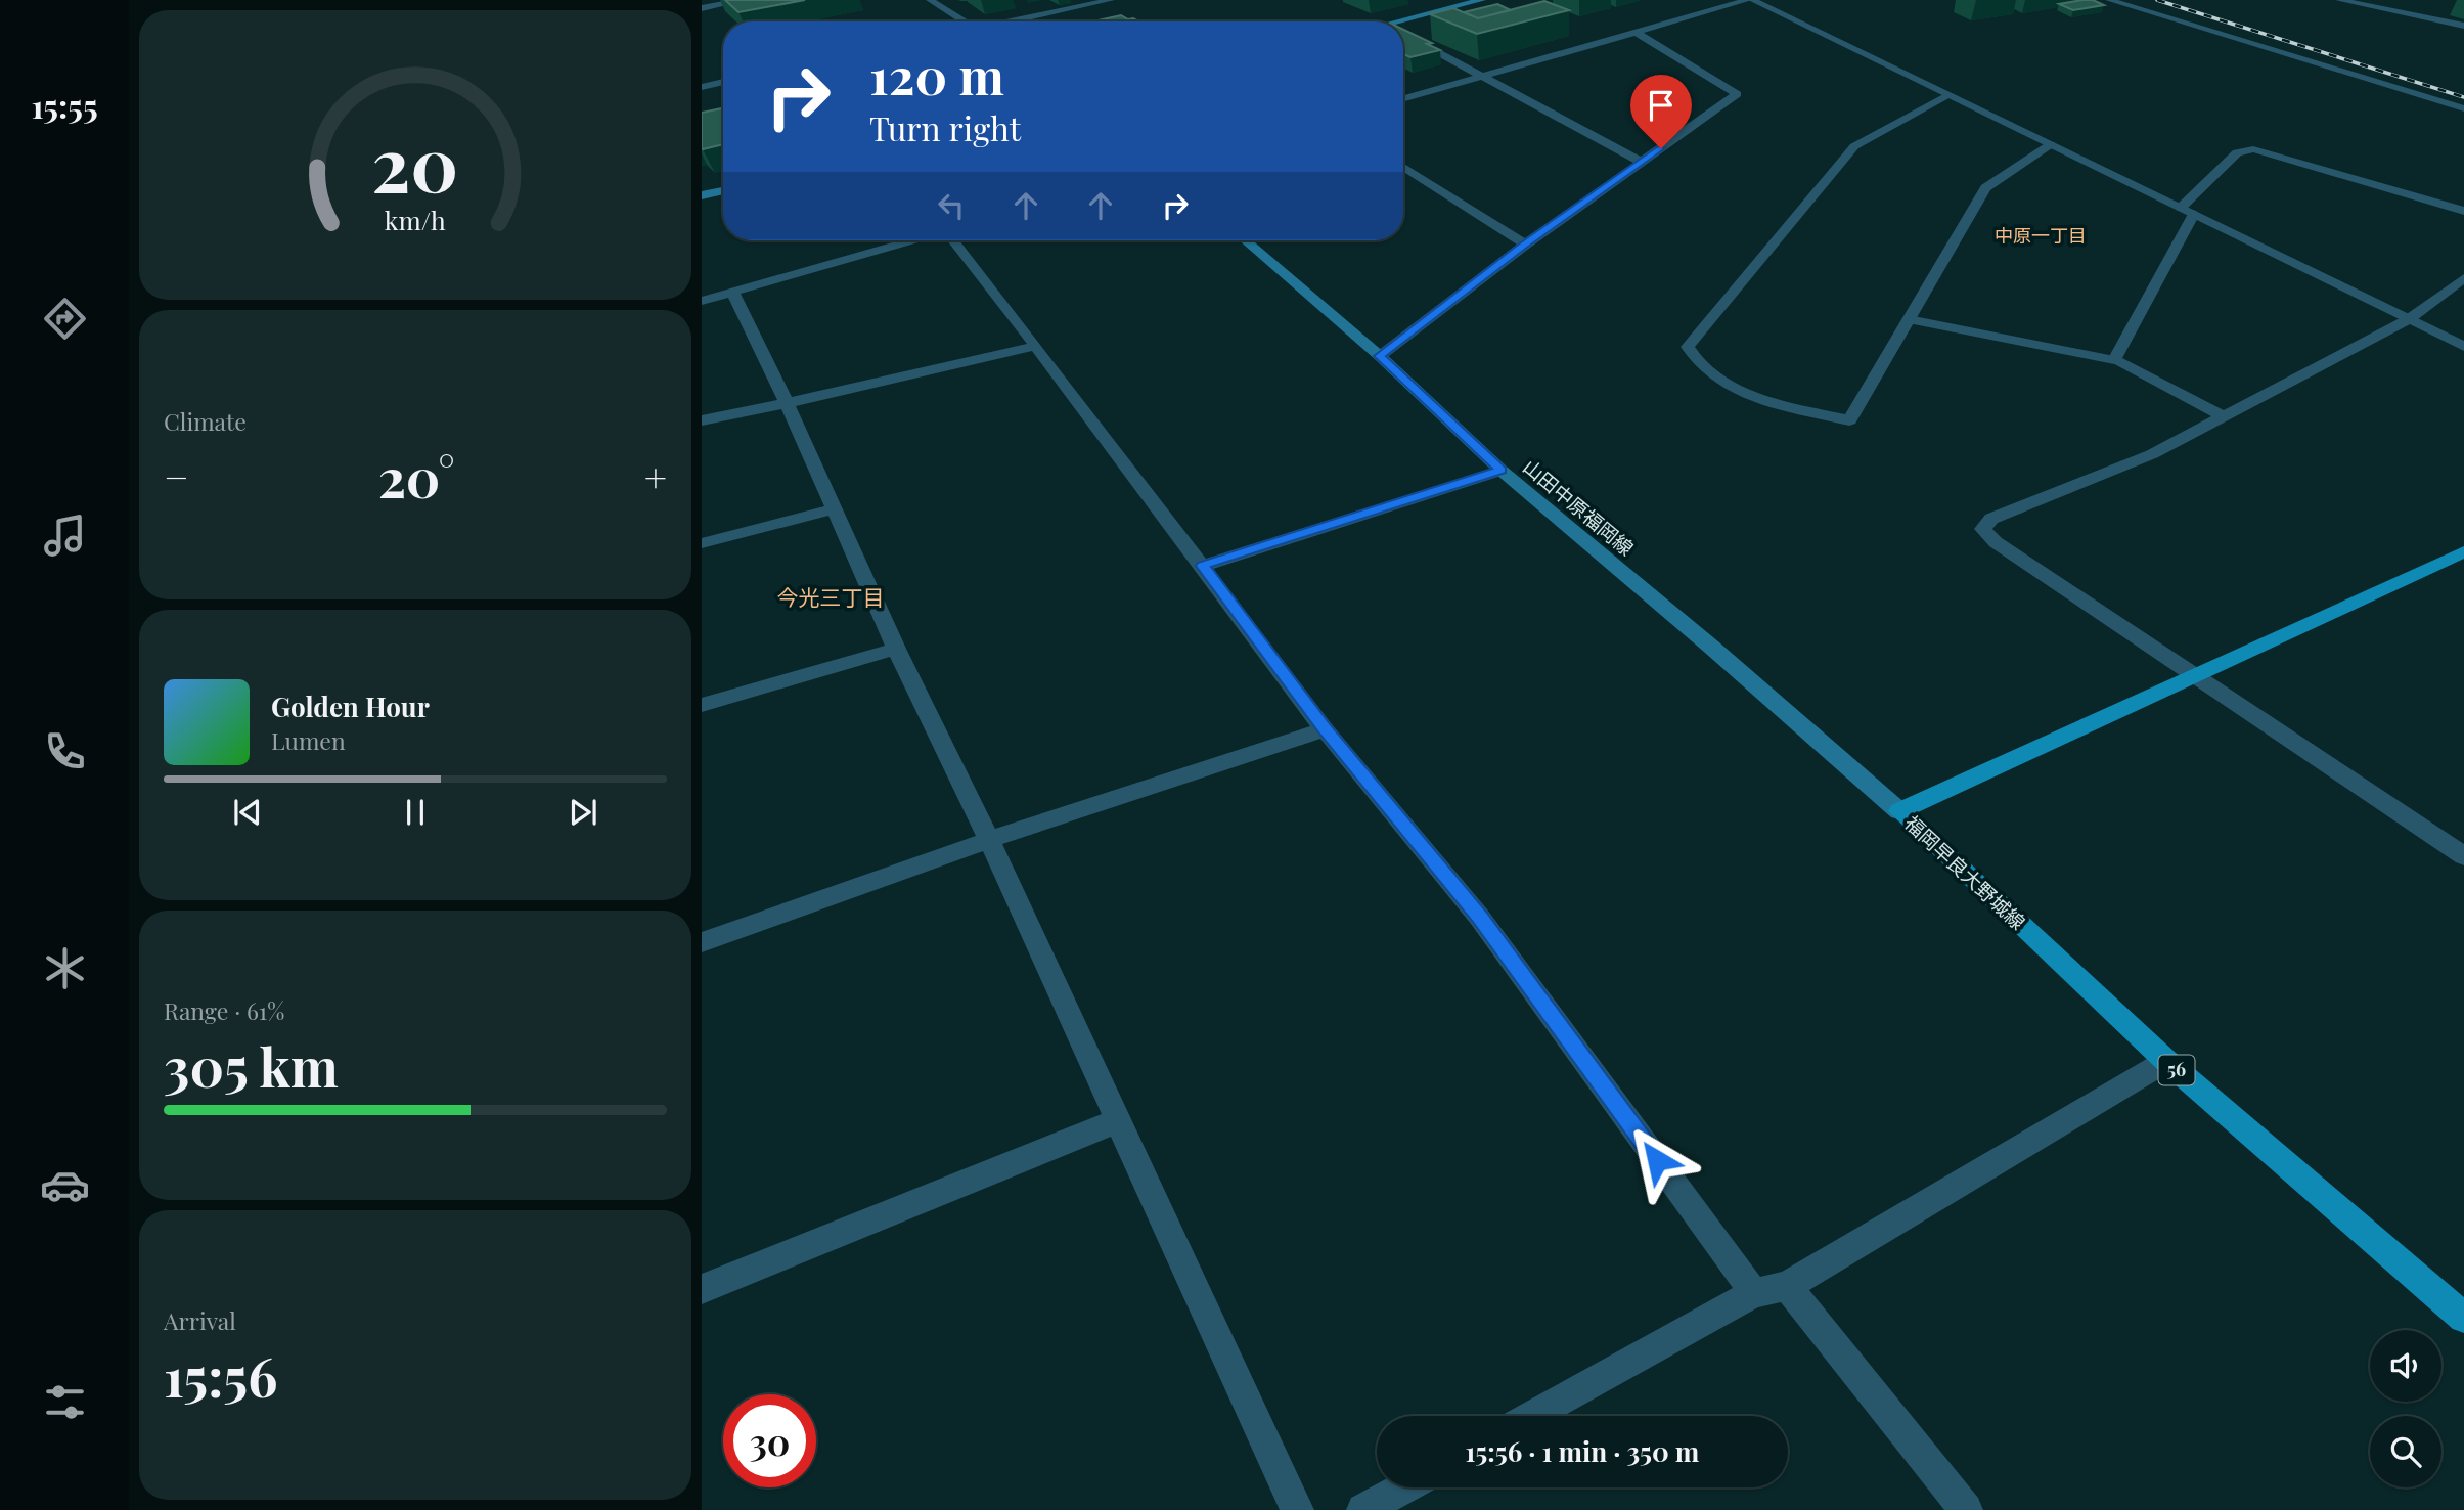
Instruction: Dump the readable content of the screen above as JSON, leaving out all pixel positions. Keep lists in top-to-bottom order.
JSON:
{
  "streets": {
    "main road": ["山田中原福岡線", "福岡早良大野城線", "56"]
  },
  "crossings": [
    ["山田中原福岡線", "福岡早良大野城線"]
  ],
  "districts": ["中原一丁目", "今光三丁目"],
  "page": {
    "tabs": "15:55",
    "turn": ["120 m", "Turn right"],
    "tile": [
      "Climate",
      ["Range · 61%", "305 km"],
      ["Arrival", "15:56"]
    ],
    "heat": ["−", "20°", "+"],
    "song": ["Golden Hour", "Lumen"],
    "limit": "30",
    "trip": "15:56 · 1 min · 350 m",
    "gauge": ["20", "km/h"]
  }
}
